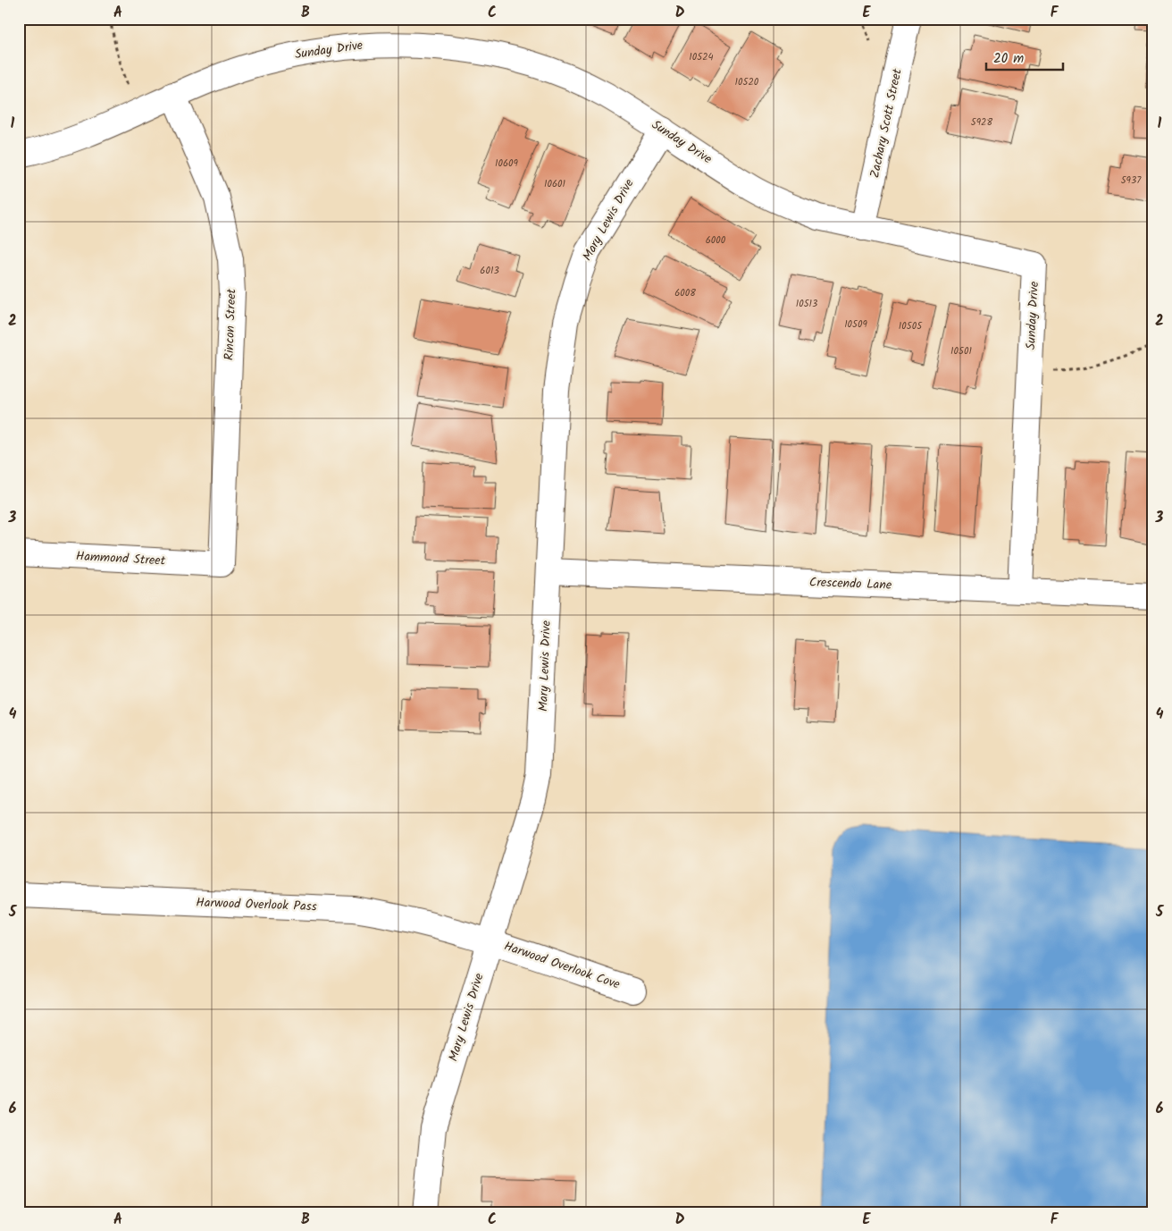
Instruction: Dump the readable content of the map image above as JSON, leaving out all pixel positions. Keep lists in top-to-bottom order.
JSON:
{
  "streets": {
    "street": [
      "Sunday Drive",
      "Zachary Scott Street",
      "Mary Lewis Drive",
      "Rincon Street",
      "Hammond Street",
      "Crescendo Lane",
      "Harwood Overlook Pass",
      "Harwood Overlook Cove"
    ]
  },
  "crossings": [
    ["Sunday Drive", "Zachary Scott Street"],
    ["Sunday Drive", "Mary Lewis Drive"],
    ["Sunday Drive", "Rincon Street"],
    ["Sunday Drive", "Crescendo Lane"],
    ["Mary Lewis Drive", "Crescendo Lane"],
    ["Mary Lewis Drive", "Harwood Overlook Pass"],
    ["Mary Lewis Drive", "Harwood Overlook Cove"],
    ["Rincon Street", "Hammond Street"],
    ["Harwood Overlook Pass", "Harwood Overlook Cove"]
  ],
  "house_numbers": [
    "10524",
    "10520",
    "5928",
    "10609",
    "5937",
    "10601",
    "6000",
    "6013",
    "6008",
    "10513",
    "10509",
    "10505",
    "10501"
  ],
  "scale_bar": "20 m",
  "grid": {
    "columns": [
      "A",
      "B",
      "C",
      "D",
      "E",
      "F"
    ],
    "rows": [
      "1",
      "2",
      "3",
      "4",
      "5",
      "6"
    ]
  }
}
